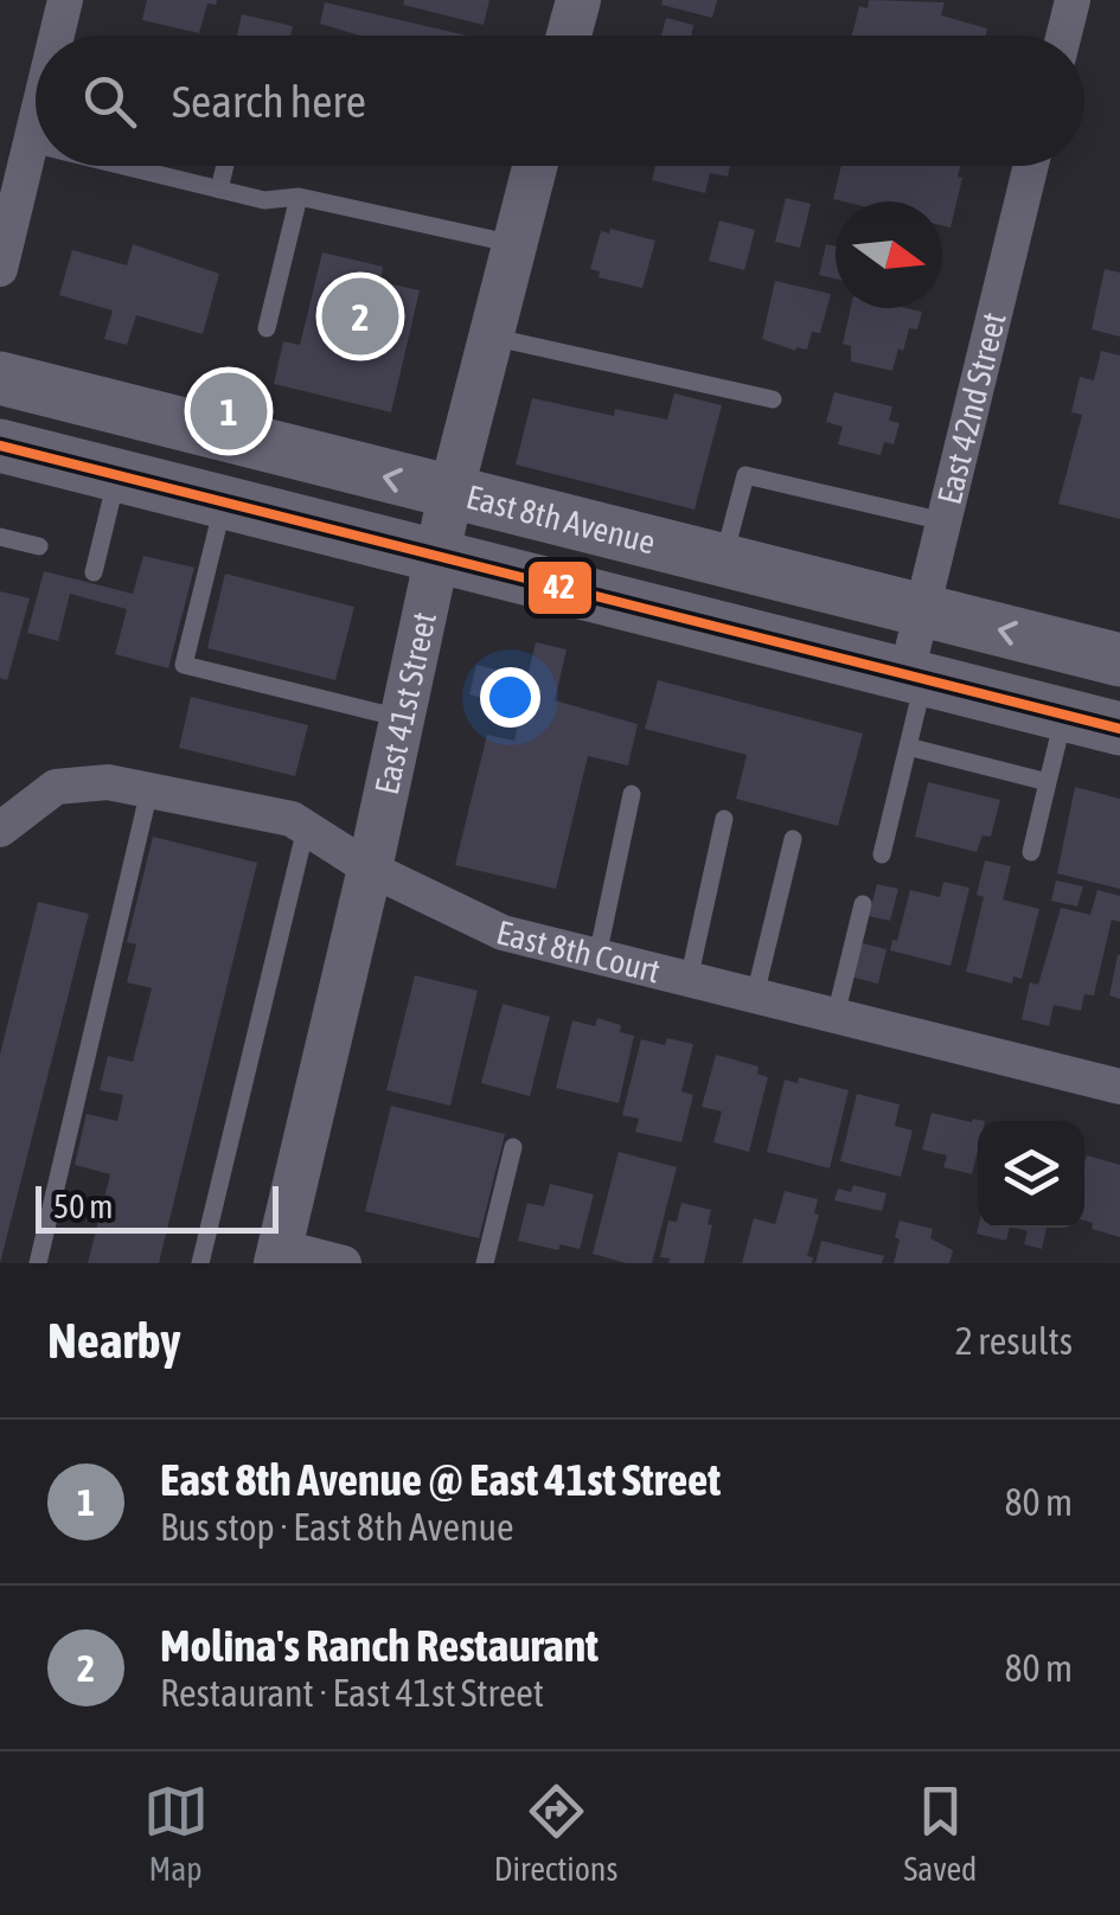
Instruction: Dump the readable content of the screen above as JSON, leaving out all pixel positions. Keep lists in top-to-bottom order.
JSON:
{
  "streets": {
    "main road": ["East 8th Avenue"],
    "street": ["East 42nd Street", "East 41st Street", "East 8th Court"]
  },
  "crossings": [
    ["East 42nd Street", "East 8th Avenue"],
    ["East 8th Avenue", "East 41st Street"],
    ["East 41st Street", "East 8th Court"]
  ],
  "lines": ["transit line 42"],
  "scale_bar": "50 m",
  "north": "right",
  "page": {
    "search": "Search here",
    "pins": ["2", "1"],
    "scale": "50 m",
    "heading": ["Nearby", "2 results"],
    "list": [
      {
        "mark": "1",
        "name": "East 8th Avenue @ East 41st Street",
        "note": "Bus stop · East 8th Avenue",
        "value": "80 m"
      },
      {
        "mark": "2",
        "name": "Molina's Ranch Restaurant",
        "note": "Restaurant · East 41st Street",
        "value": "80 m"
      }
    ],
    "nav": ["Map", "Directions", "Saved"]
  }
}
